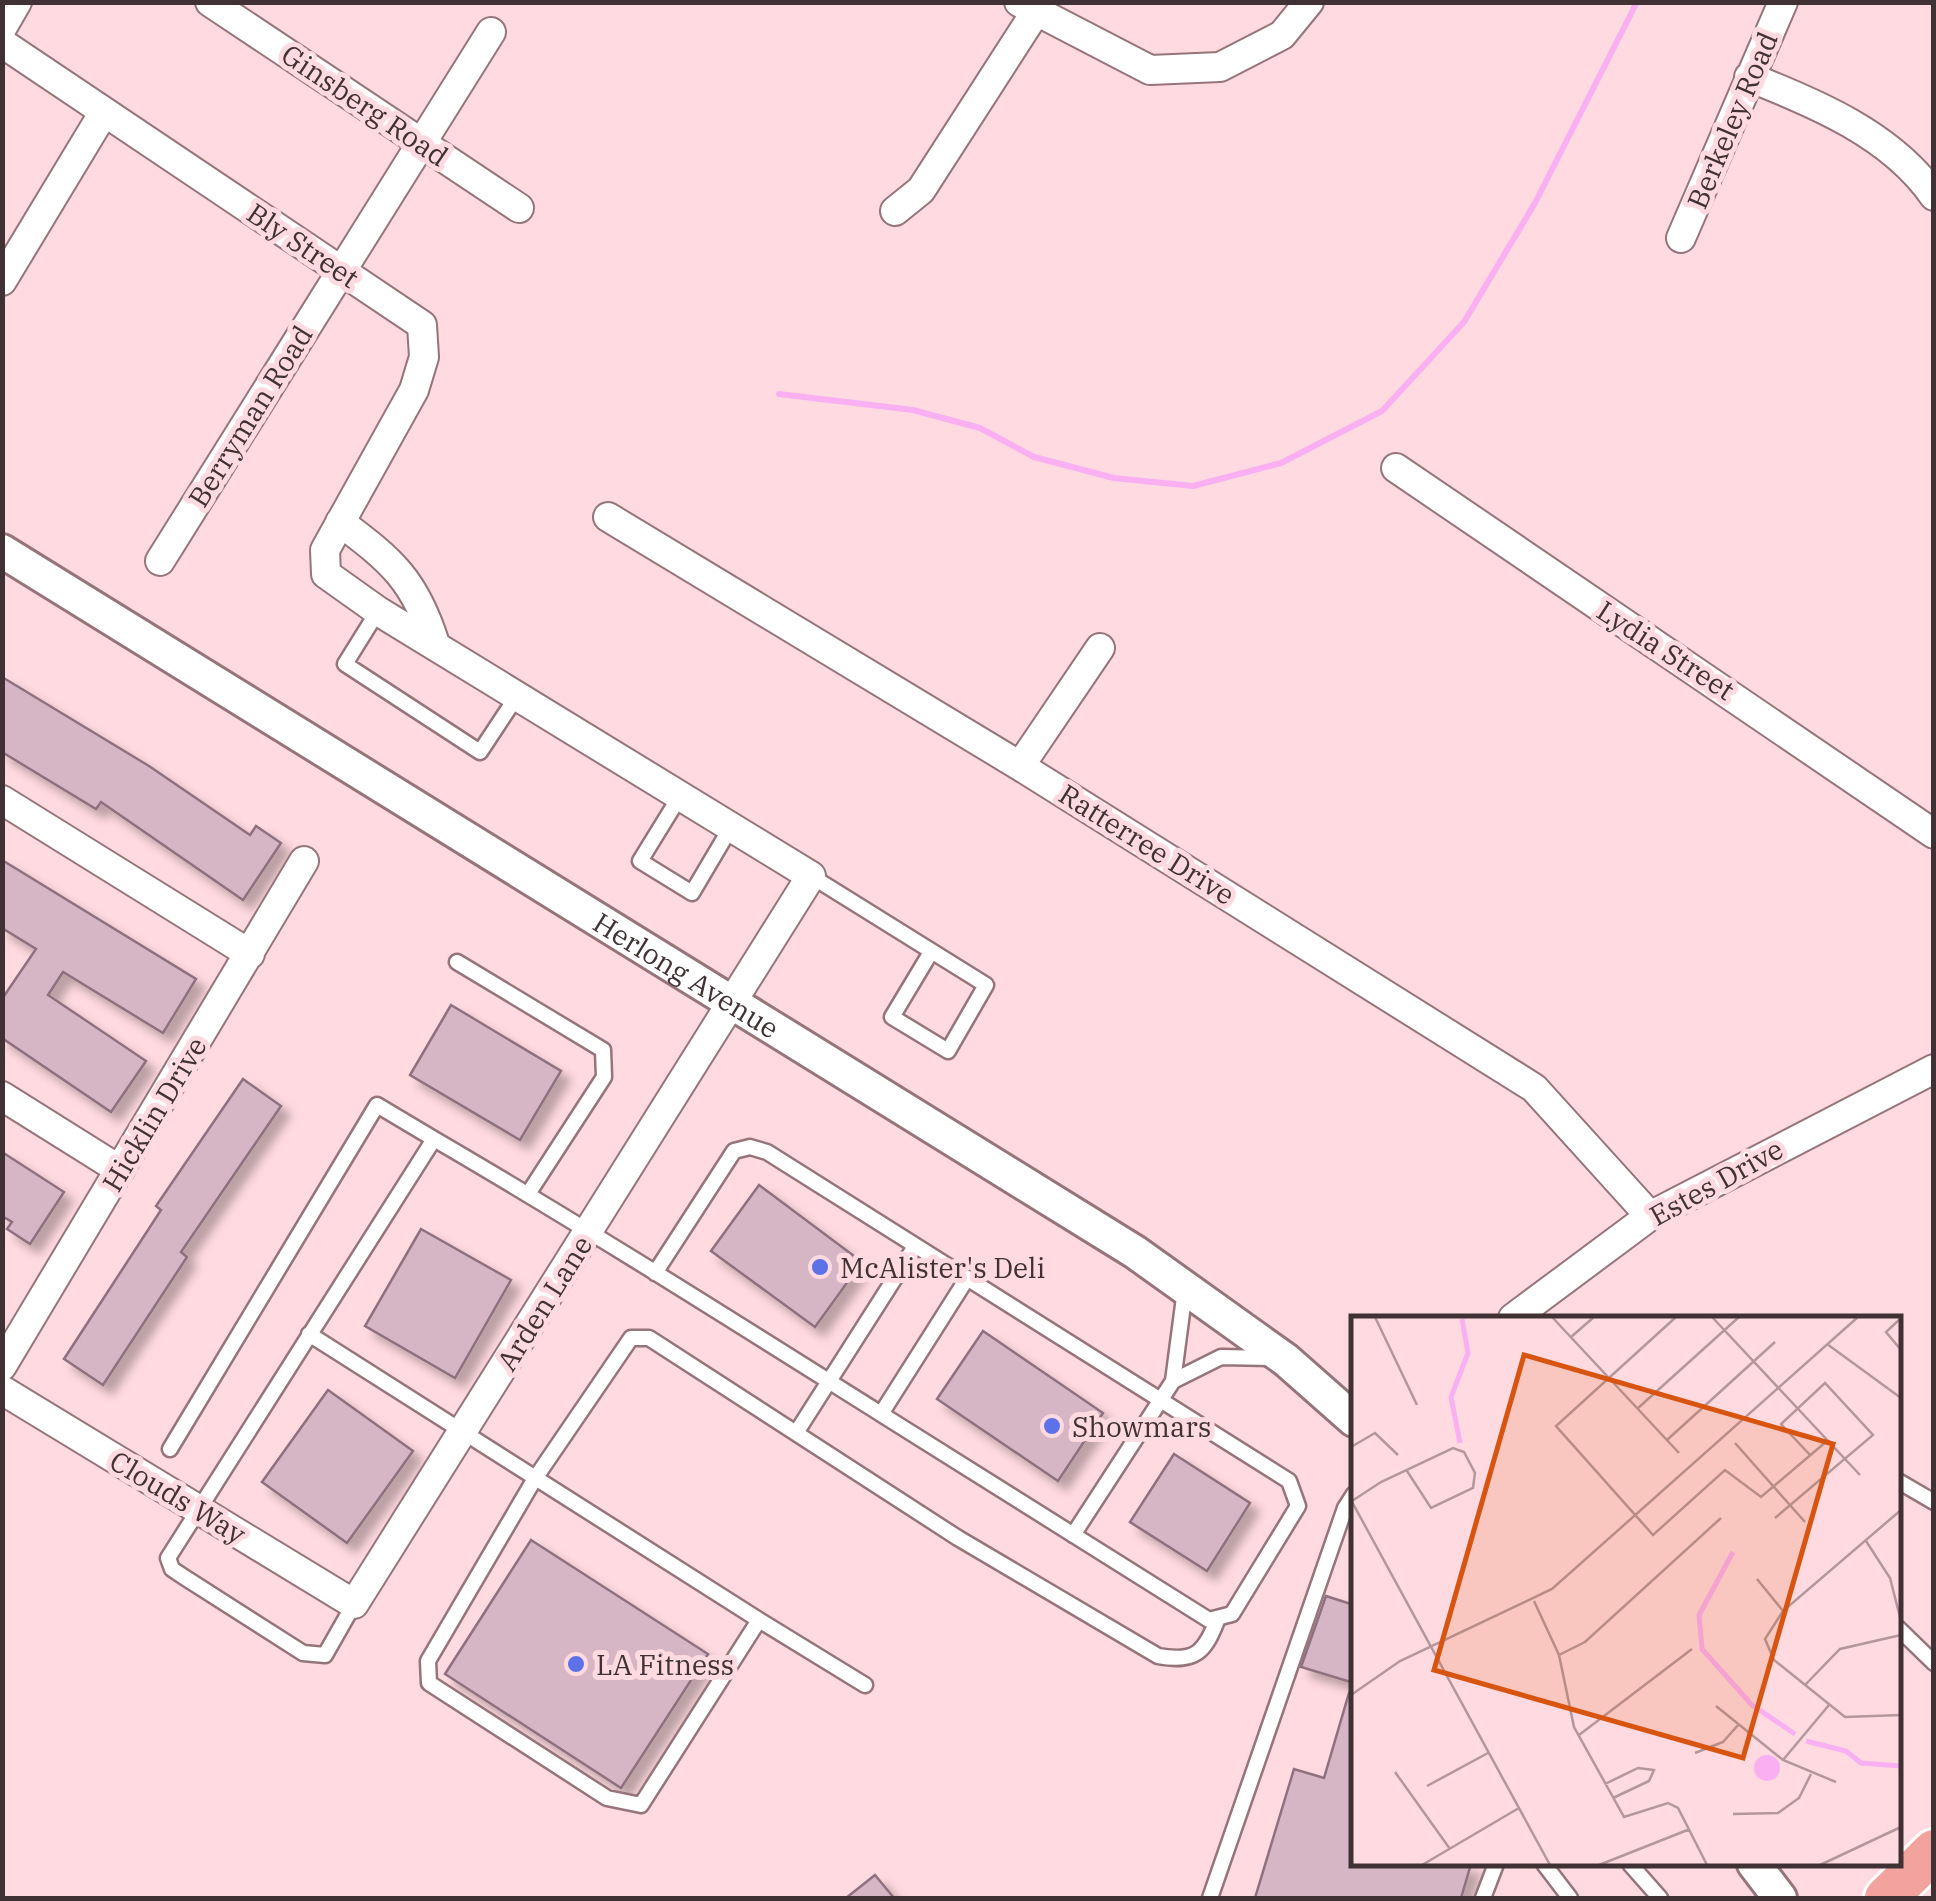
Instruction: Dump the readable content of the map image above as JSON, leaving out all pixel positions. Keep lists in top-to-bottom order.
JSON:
{
  "streets": {
    "street": [
      "Ginsberg Road",
      "Berkeley Road",
      "Bly Street",
      "Berryman Road",
      "Lydia Street",
      "Ratterree Drive",
      "Herlong Avenue",
      "Hicklin Drive",
      "Estes Drive",
      "Arden Lane",
      "Clouds Way"
    ]
  },
  "crossings": [
    ["Ginsberg Road", "Berryman Road"],
    ["Bly Street", "Berryman Road"],
    ["Ratterree Drive", "Estes Drive"],
    ["Herlong Avenue", "Arden Lane"],
    ["Arden Lane", "Clouds Way"]
  ],
  "places": ["McAlister's Deli", "Showmars", "LA Fitness"]
}
